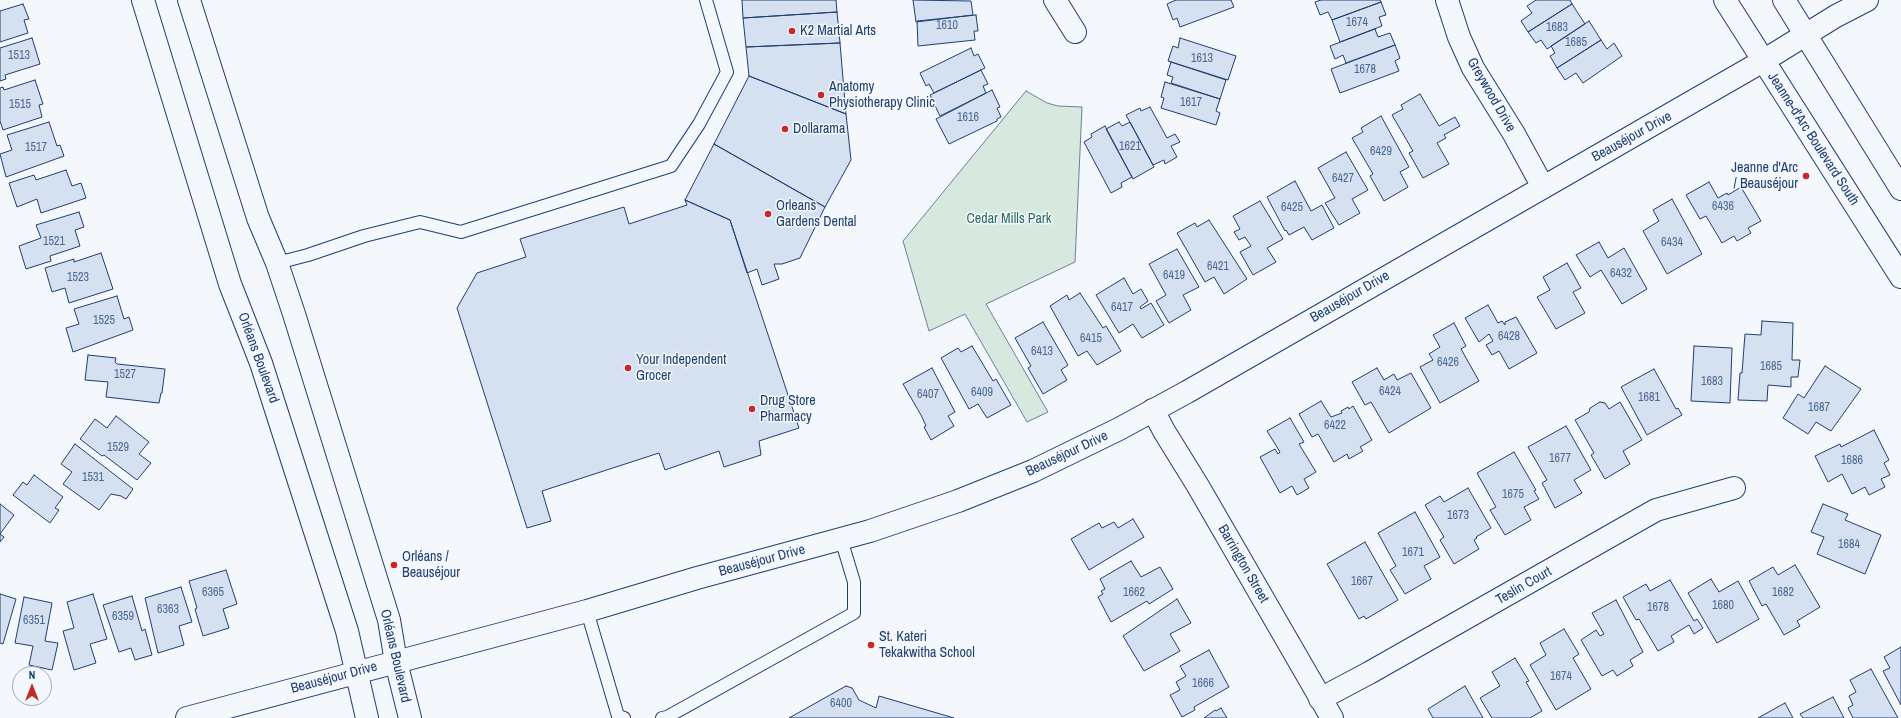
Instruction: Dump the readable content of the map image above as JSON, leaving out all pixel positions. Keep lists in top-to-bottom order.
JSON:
{
  "streets": {
    "street": [
      "Greywood Drive",
      "Beauséjour Drive",
      "Jeanne-d'Arc Boulevard South",
      "Orléans Boulevard",
      "Barrington Street",
      "Teslin Court"
    ]
  },
  "crossings": [
    ["Greywood Drive", "Beauséjour Drive"],
    ["Beauséjour Drive", "Jeanne-d'Arc Boulevard South"],
    ["Beauséjour Drive", "Orléans Boulevard"],
    ["Beauséjour Drive", "Barrington Street"],
    ["Barrington Street", "Teslin Court"]
  ],
  "parks": ["Cedar Mills Park"],
  "places": [
    "K2 Martial Arts",
    "Anatomy Physiotherapy Clinic",
    "Dollarama",
    "Jeanne d'Arc / Beauséjour",
    "Orleans Gardens Dental",
    "Your Independent Grocer",
    "Drug Store Pharmacy",
    "Orléans / Beauséjour",
    "St. Kateri Tekakwitha School"
  ],
  "house_numbers": [
    "1674",
    "1610",
    "1683",
    "1685",
    "1513",
    "1613",
    "1678",
    "1617",
    "1515",
    "1616",
    "1621",
    "1517",
    "6429",
    "6427",
    "6436",
    "6425",
    "1521",
    "6434",
    "6421",
    "6432",
    "6419",
    "1523",
    "6417",
    "1525",
    "6428",
    "6415",
    "6413",
    "6426",
    "1685",
    "1527",
    "1683",
    "6424",
    "6409",
    "6407",
    "1681",
    "1687",
    "6422",
    "1529",
    "1677",
    "1686",
    "1531",
    "1675",
    "1673",
    "1684",
    "1671",
    "1667",
    "6365",
    "1662",
    "1682",
    "1680",
    "1678",
    "6363",
    "6359",
    "6351",
    "1674",
    "1666",
    "6400"
  ],
  "north": "top"
}
